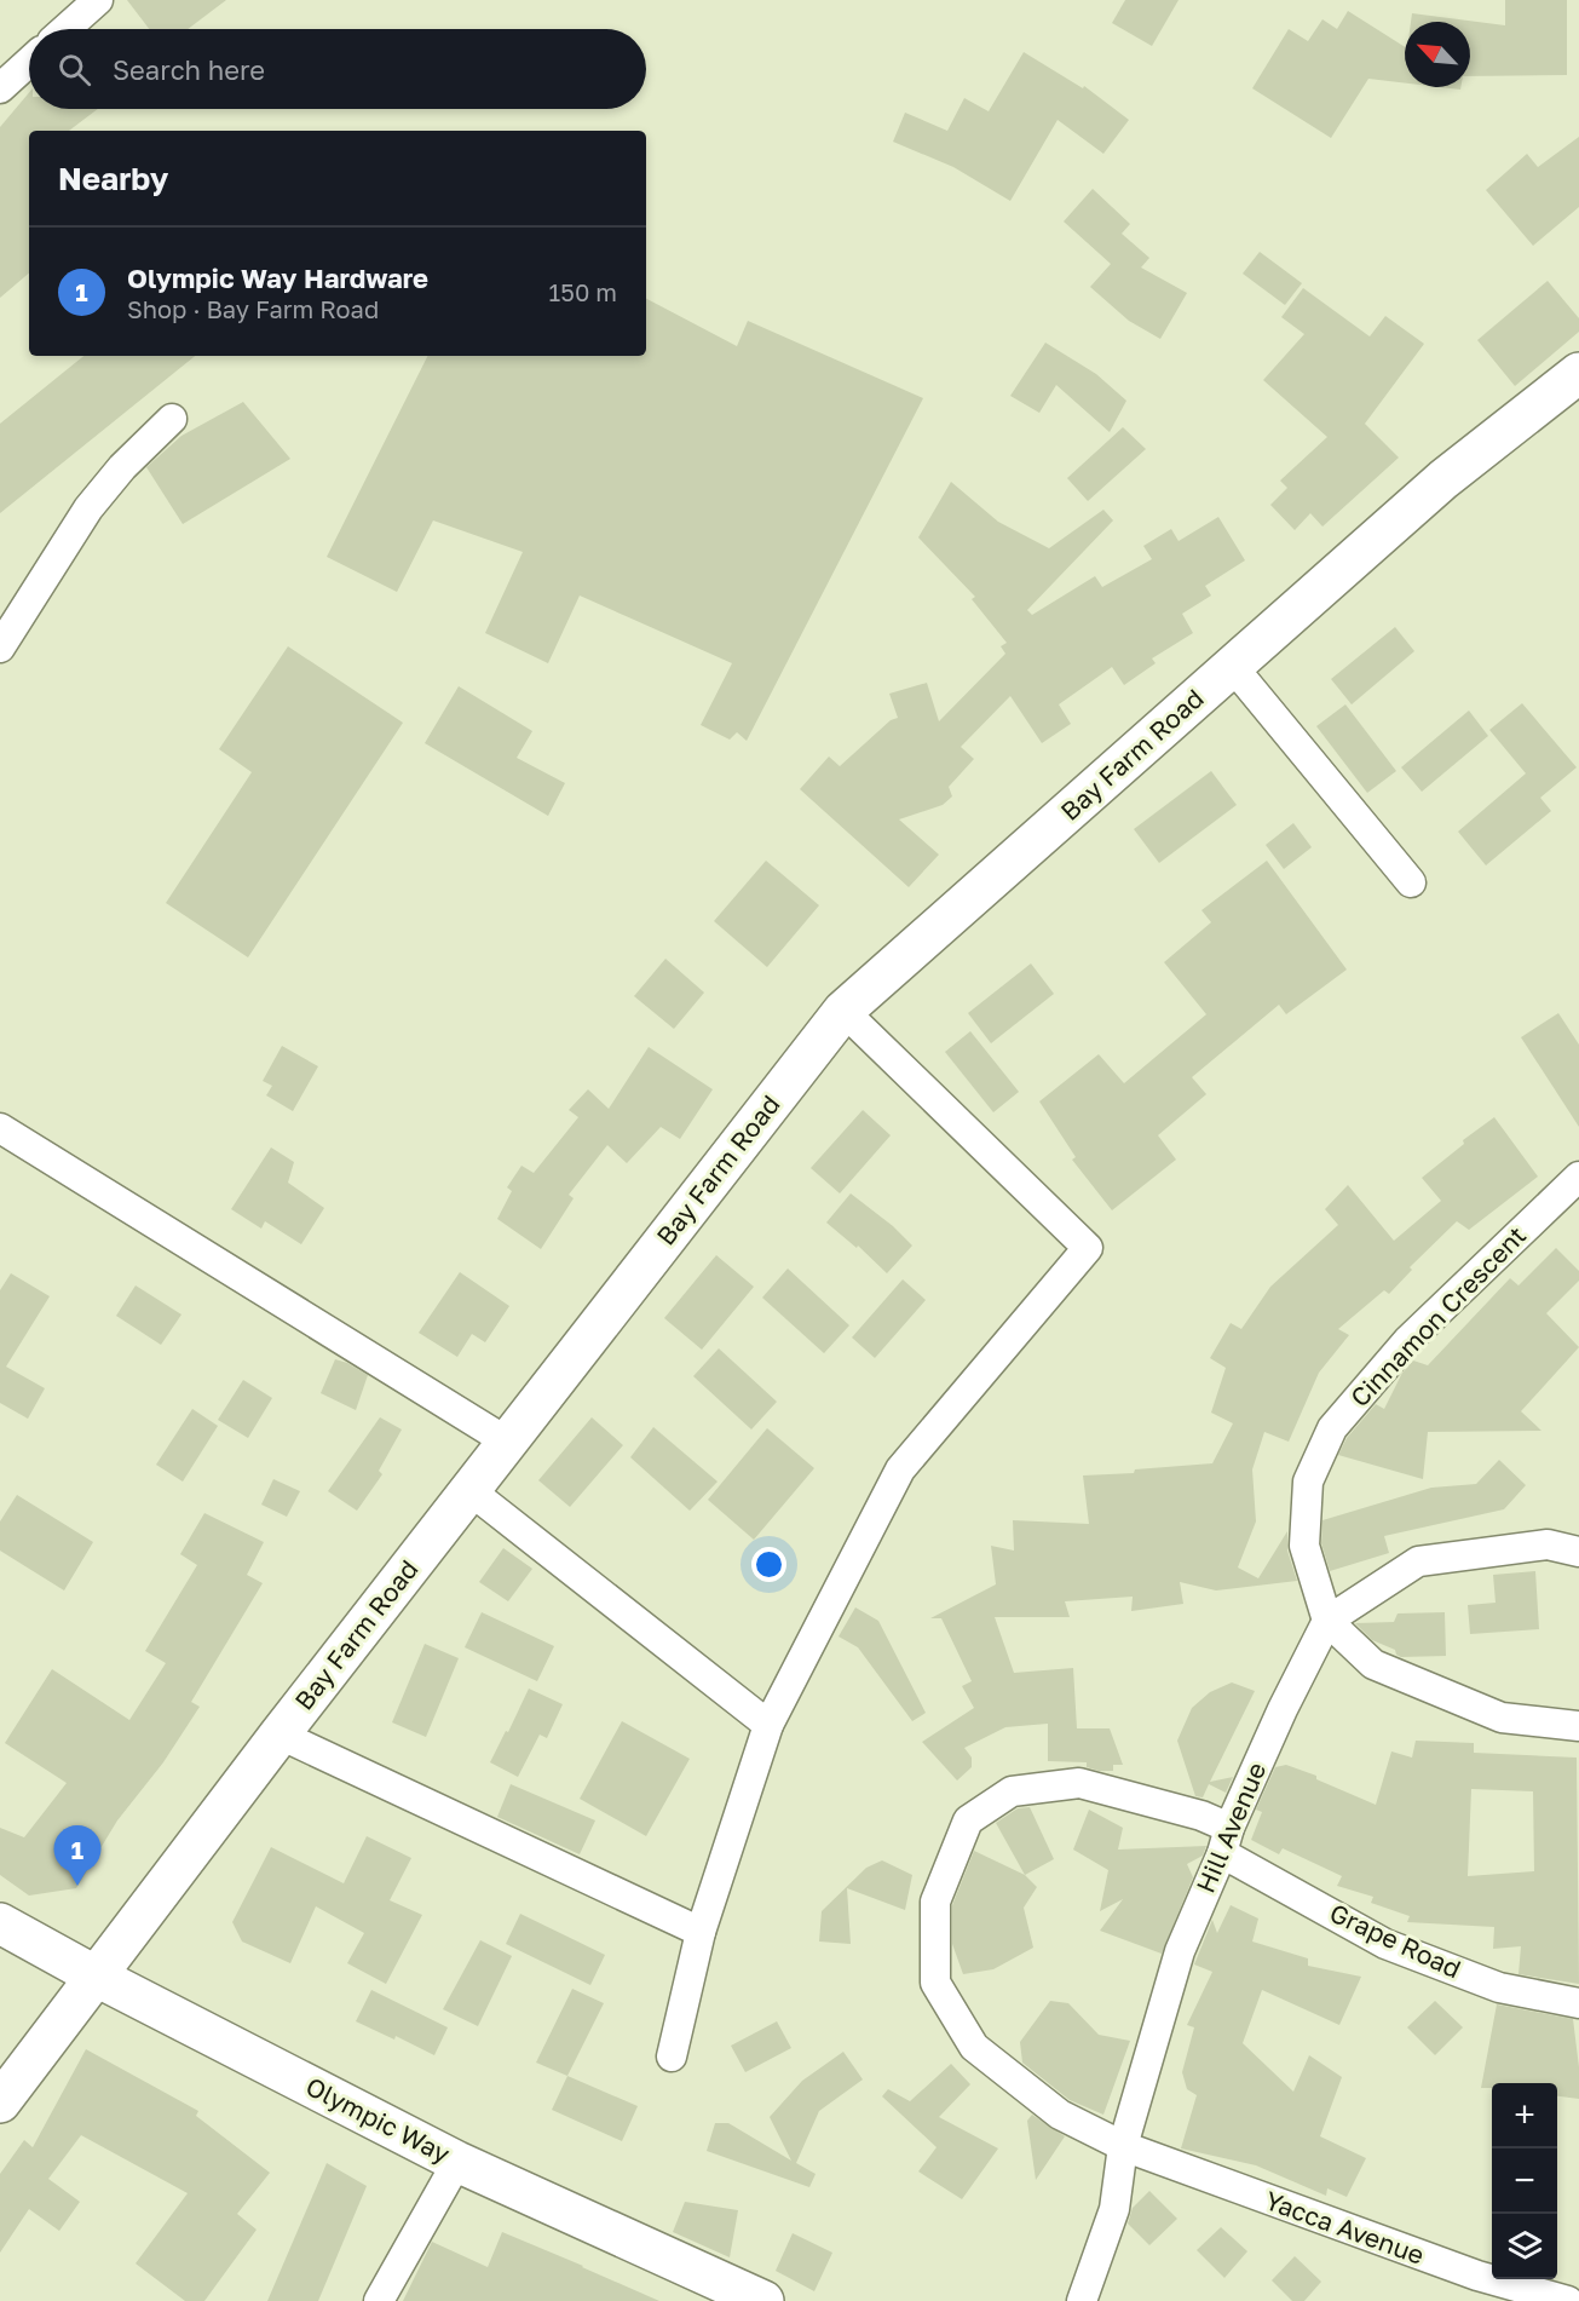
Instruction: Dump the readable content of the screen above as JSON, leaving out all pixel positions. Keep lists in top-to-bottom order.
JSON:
{
  "streets": {
    "street": [
      "Bay Farm Road",
      "Cinnamon Crescent",
      "Hill Avenue",
      "Grape Road",
      "Olympic Way",
      "Yacca Avenue"
    ]
  },
  "crossings": [
    ["Bay Farm Road", "Olympic Way"],
    ["Cinnamon Crescent", "Hill Avenue"],
    ["Hill Avenue", "Grape Road"],
    ["Hill Avenue", "Yacca Avenue"],
    ["Grape Road", "Yacca Avenue"]
  ],
  "north": "top left",
  "page": {
    "search": "Search here",
    "heading": "Nearby",
    "list": [
      {
        "mark": "1",
        "name": "Olympic Way Hardware",
        "note": "Shop · Bay Farm Road",
        "value": "150 m"
      }
    ],
    "pins": "1",
    "map_buttons": ["+", "−"]
  }
}
